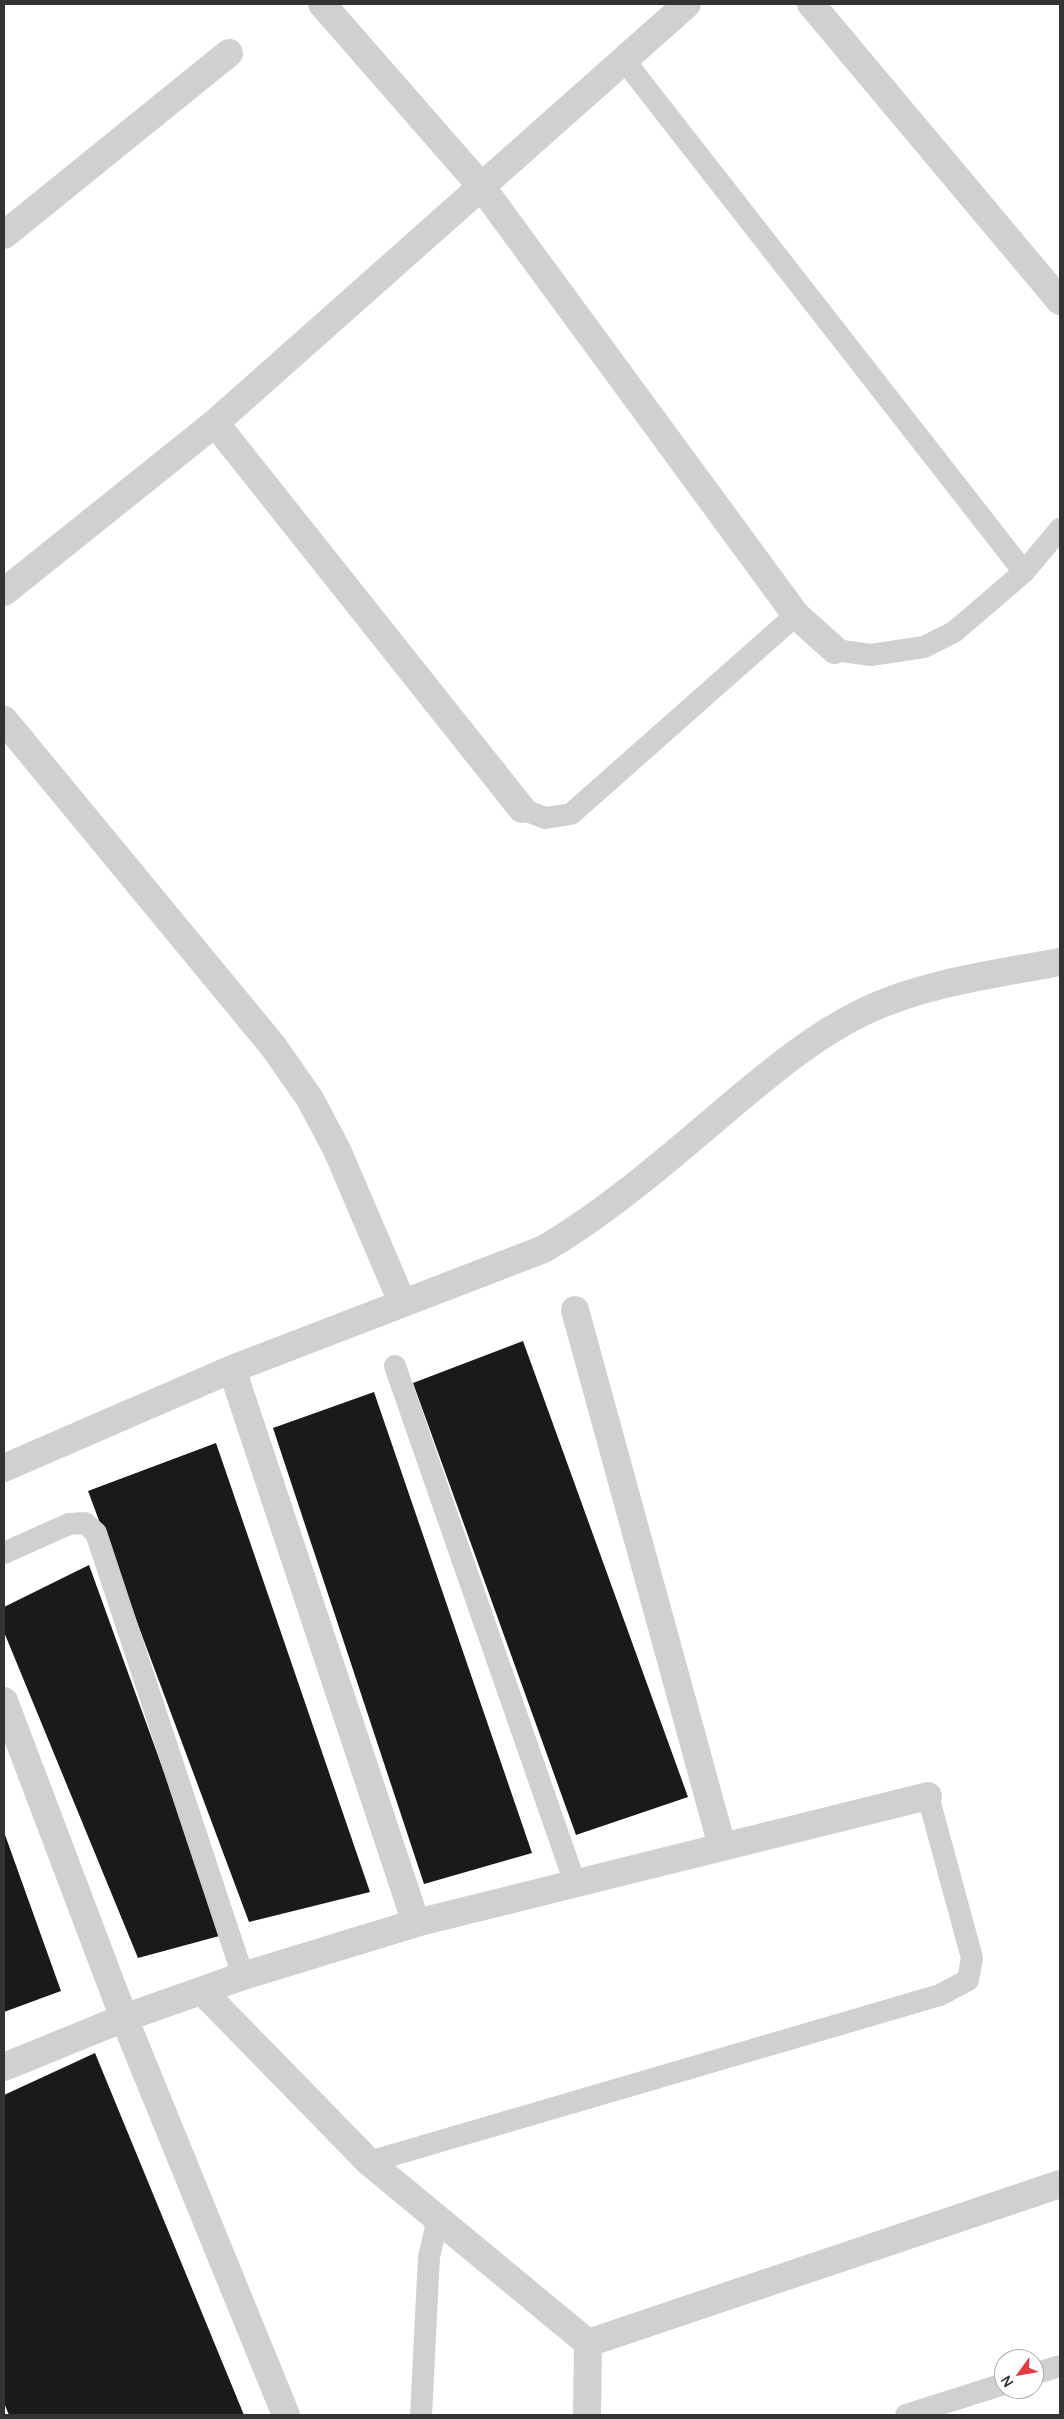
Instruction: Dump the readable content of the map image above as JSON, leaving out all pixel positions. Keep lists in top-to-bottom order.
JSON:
{
  "north": "bottom left"
}
